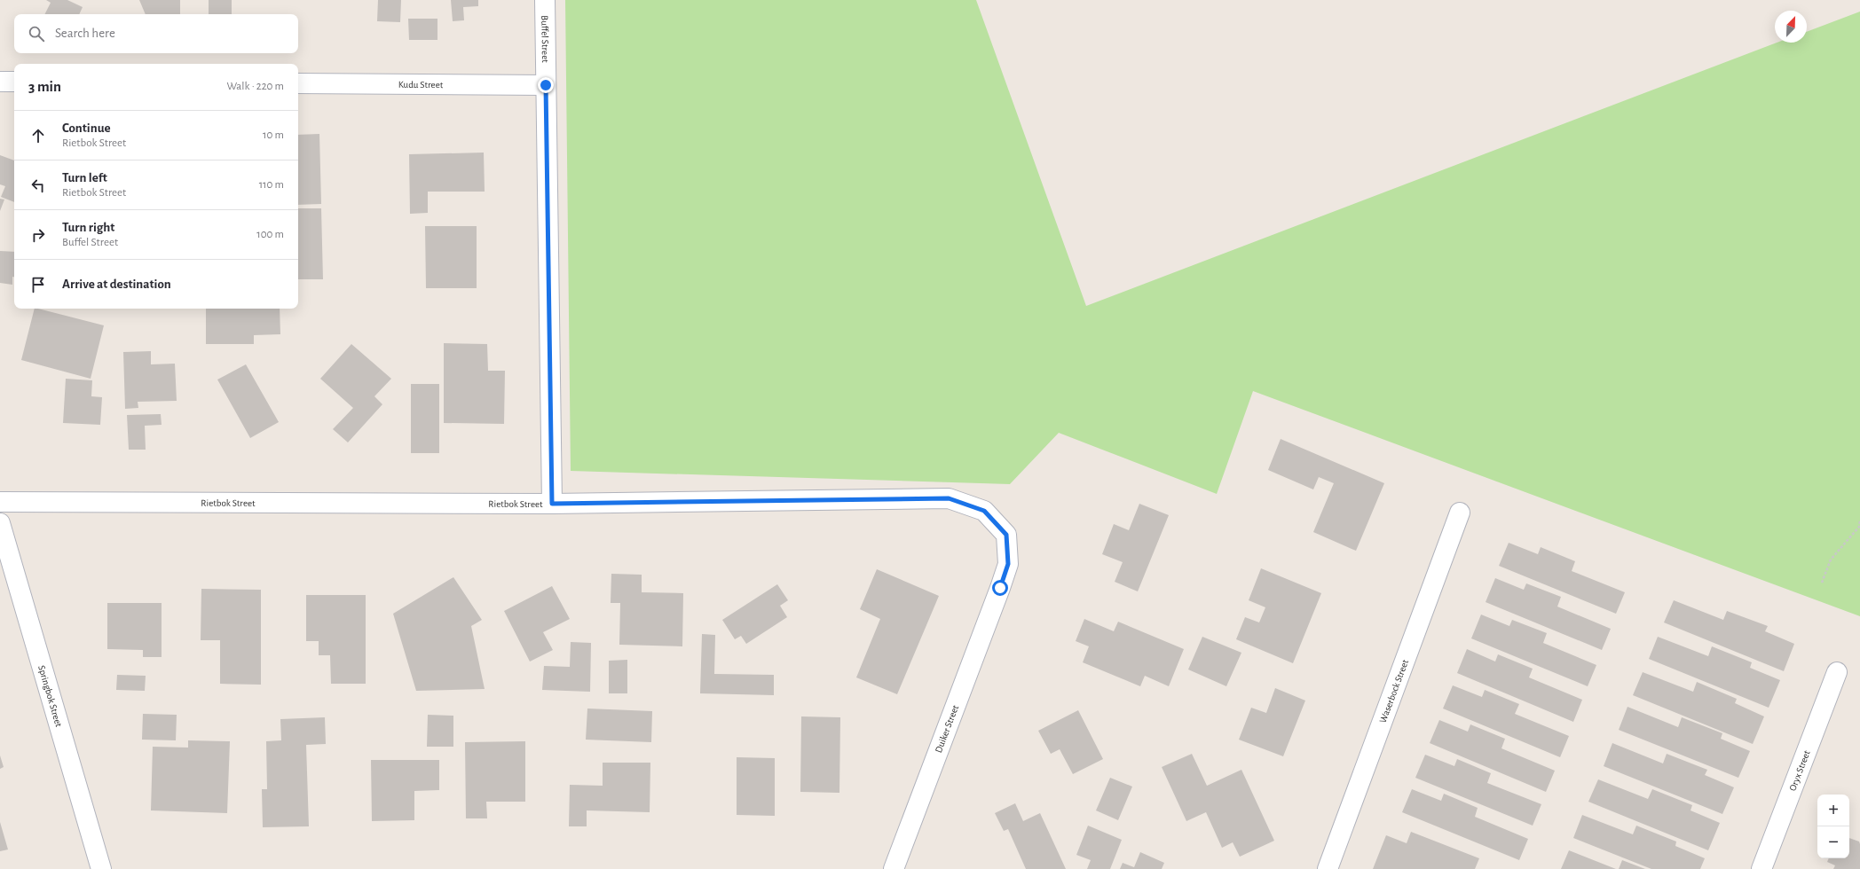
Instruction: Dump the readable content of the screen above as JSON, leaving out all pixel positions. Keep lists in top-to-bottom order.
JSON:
{
  "streets": {
    "street": [
      "Buffel Street",
      "Kudu Street",
      "Rietbok Street",
      "Waserbock Street",
      "Springbok Street",
      "Duiker Street",
      "Oryx Street"
    ]
  },
  "crossings": [
    ["Buffel Street", "Kudu Street"],
    ["Buffel Street", "Rietbok Street"],
    ["Rietbok Street", "Duiker Street"]
  ],
  "north": "top right",
  "page": {
    "search": "Search here",
    "heading": ["3 min", "Walk · 220 m"],
    "list": [
      ["Continue", "Rietbok Street", "10 m"],
      ["Turn left", "Rietbok Street", "110 m"],
      ["Turn right", "Buffel Street", "100 m"],
      "Arrive at destination"
    ],
    "map_buttons": ["+", "−"]
  }
}
